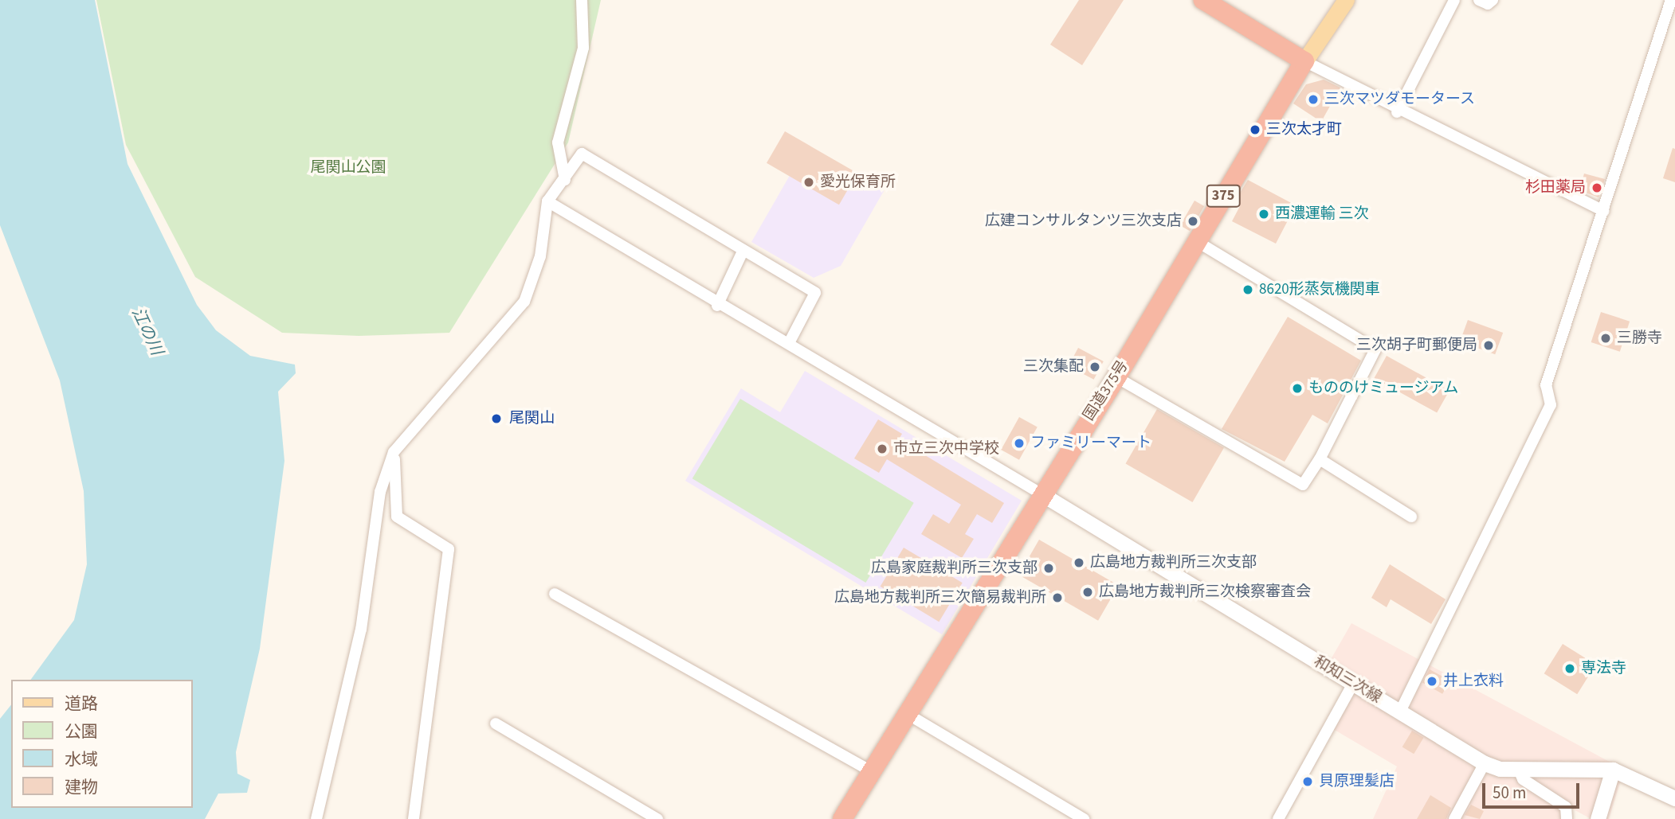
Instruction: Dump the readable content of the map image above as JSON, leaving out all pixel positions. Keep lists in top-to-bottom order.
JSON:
{
  "streets": {
    "highway": ["375", "国道375号"],
    "main road": ["和知三次線"]
  },
  "crossings": [
    ["国道375号", "和知三次線"]
  ],
  "water": ["江の川"],
  "parks": ["尾関山公園"],
  "places": [
    "三次マツダモータース",
    "三次太才町",
    "愛光保育所",
    "杉田薬局",
    "西濃運輸 三次",
    "広建コンサルタンツ三次支店",
    "8620形蒸気機関車",
    "三勝寺",
    "三次胡子町郵便局",
    "三次集配",
    "もののけミュージアム",
    "尾関山",
    "ファミリーマート",
    "市立三次中学校",
    "広島地方裁判所三次支部",
    "広島家庭裁判所三次支部",
    "広島地方裁判所三次検察審査会",
    "広島地方裁判所三次簡易裁判所",
    "専法寺",
    "井上衣料",
    "貝原理髪店"
  ],
  "legend": [
    "道路",
    "公園",
    "水域",
    "建物"
  ],
  "scale_bar": "50 m"
}
